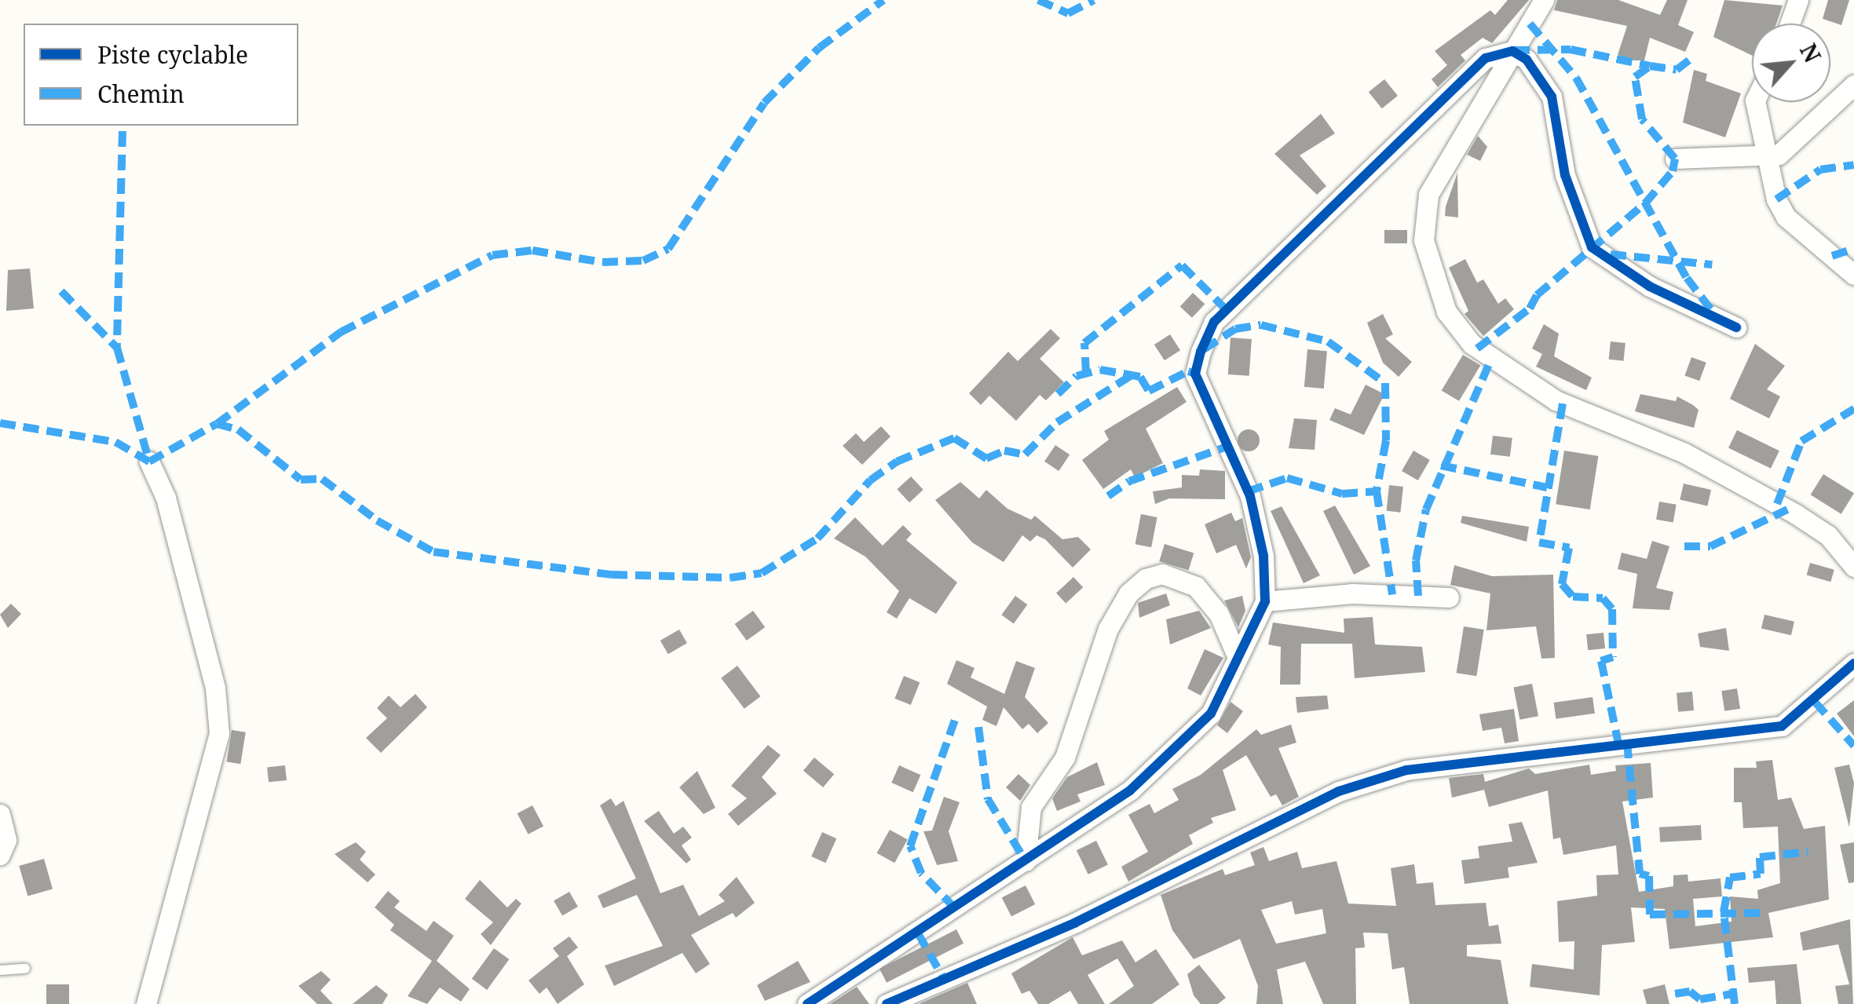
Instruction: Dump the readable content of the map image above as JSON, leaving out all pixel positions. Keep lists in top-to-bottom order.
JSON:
{
  "legend": ["Piste cyclable", "Chemin"],
  "north": "top right"
}
